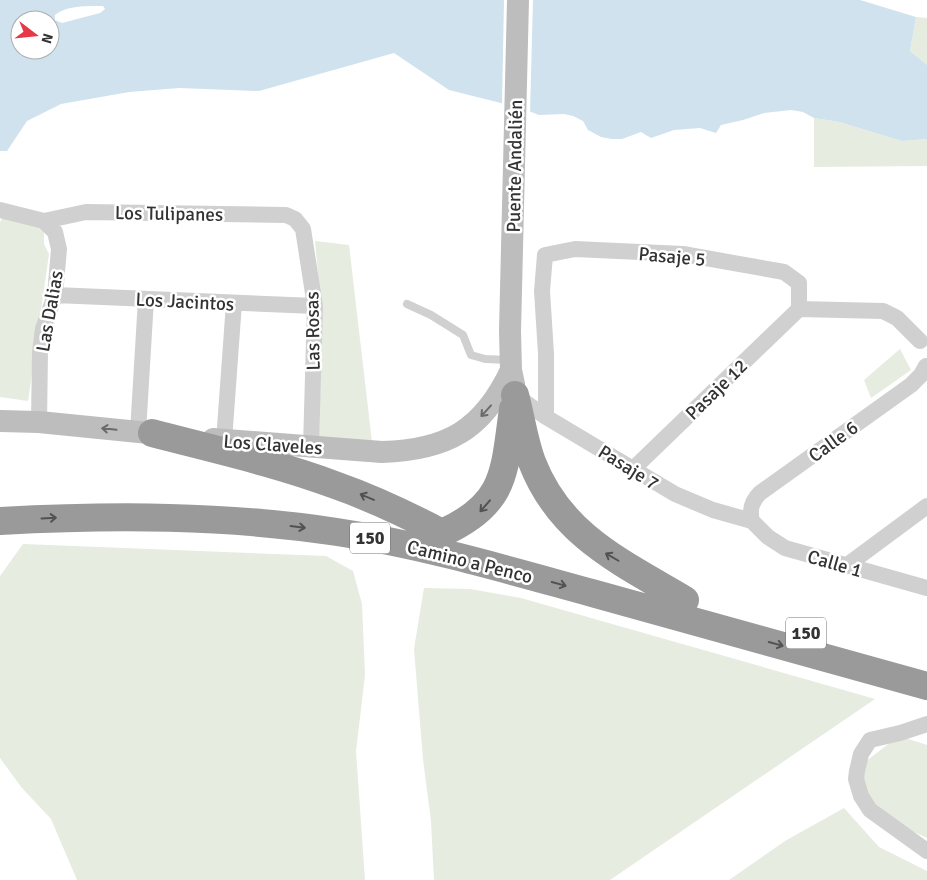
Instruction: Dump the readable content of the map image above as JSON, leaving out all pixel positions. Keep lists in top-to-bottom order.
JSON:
{
  "streets": {
    "highway": ["150", "Camino a Penco"],
    "street": [
      "Puente Andalién",
      "Los Tulipanes",
      "Pasaje 5",
      "Los Jacintos",
      "Las Dalias",
      "Las Rosas",
      "Pasaje 12",
      "Calle 6",
      "Los Claveles",
      "Pasaje 7",
      "Calle 1"
    ]
  },
  "crossings": [
    ["Puente Andalién", "Los Claveles"],
    ["Puente Andalién", "Pasaje 7"],
    ["Los Tulipanes", "Las Dalias"],
    ["Los Tulipanes", "Las Rosas"],
    ["Pasaje 5", "Pasaje 12"],
    ["Pasaje 5", "Pasaje 7"],
    ["Los Jacintos", "Las Dalias"],
    ["Los Jacintos", "Las Rosas"],
    ["Las Dalias", "Los Claveles"],
    ["Las Rosas", "Los Claveles"],
    ["Pasaje 12", "Pasaje 7"],
    ["Calle 6", "Pasaje 7"],
    ["Calle 6", "Calle 1"],
    ["Los Claveles", "Pasaje 7"],
    ["Pasaje 7", "Calle 1"]
  ],
  "one_way": ["Los Claveles"],
  "north": "right"
}
